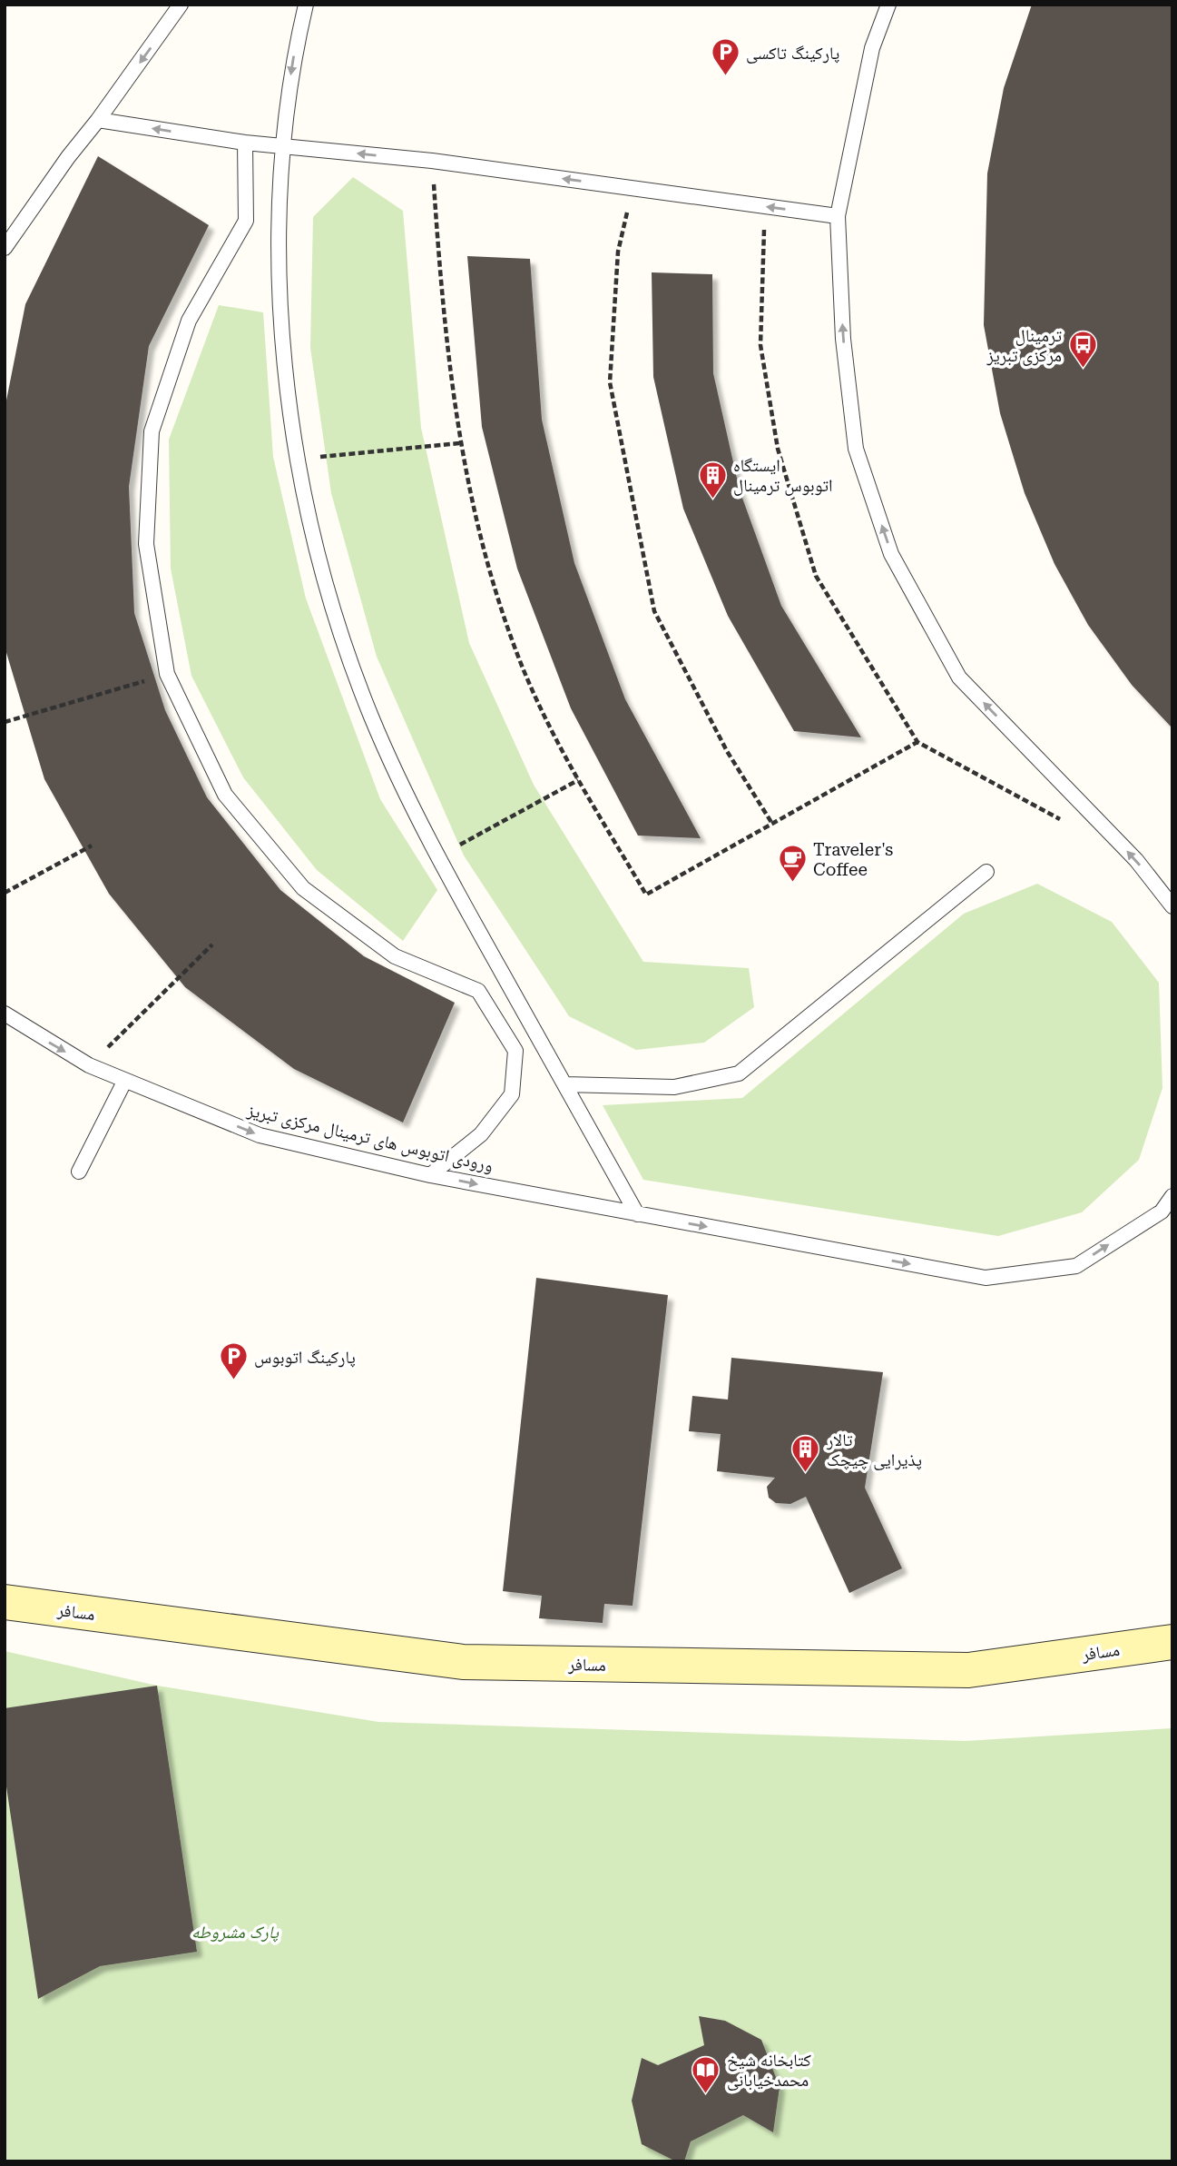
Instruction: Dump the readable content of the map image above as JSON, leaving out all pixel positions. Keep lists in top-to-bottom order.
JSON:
{
  "streets": {
    "main road": ["مسافر"],
    "lane": ["ورودی اتوبوس های ترمینال مرکزی تبریز"]
  },
  "one_way": ["ورودی اتوبوس های ترمینال مرکزی تبریز"],
  "parks": ["پارک مشروطه"],
  "places": {
    "parking": ["پارکینگ تاکسی", "پارکینگ اتوبوس"],
    "bus stop": ["ترمینال مرکزی تبریز"],
    "building": ["ایستگاه اتوبوس ترمینال", "تالار پذیرایی چیچک"],
    "cafe": ["Traveler's Coffee"],
    "library": ["کتابخانه شیخ محمدخیابانی"]
  }
}
